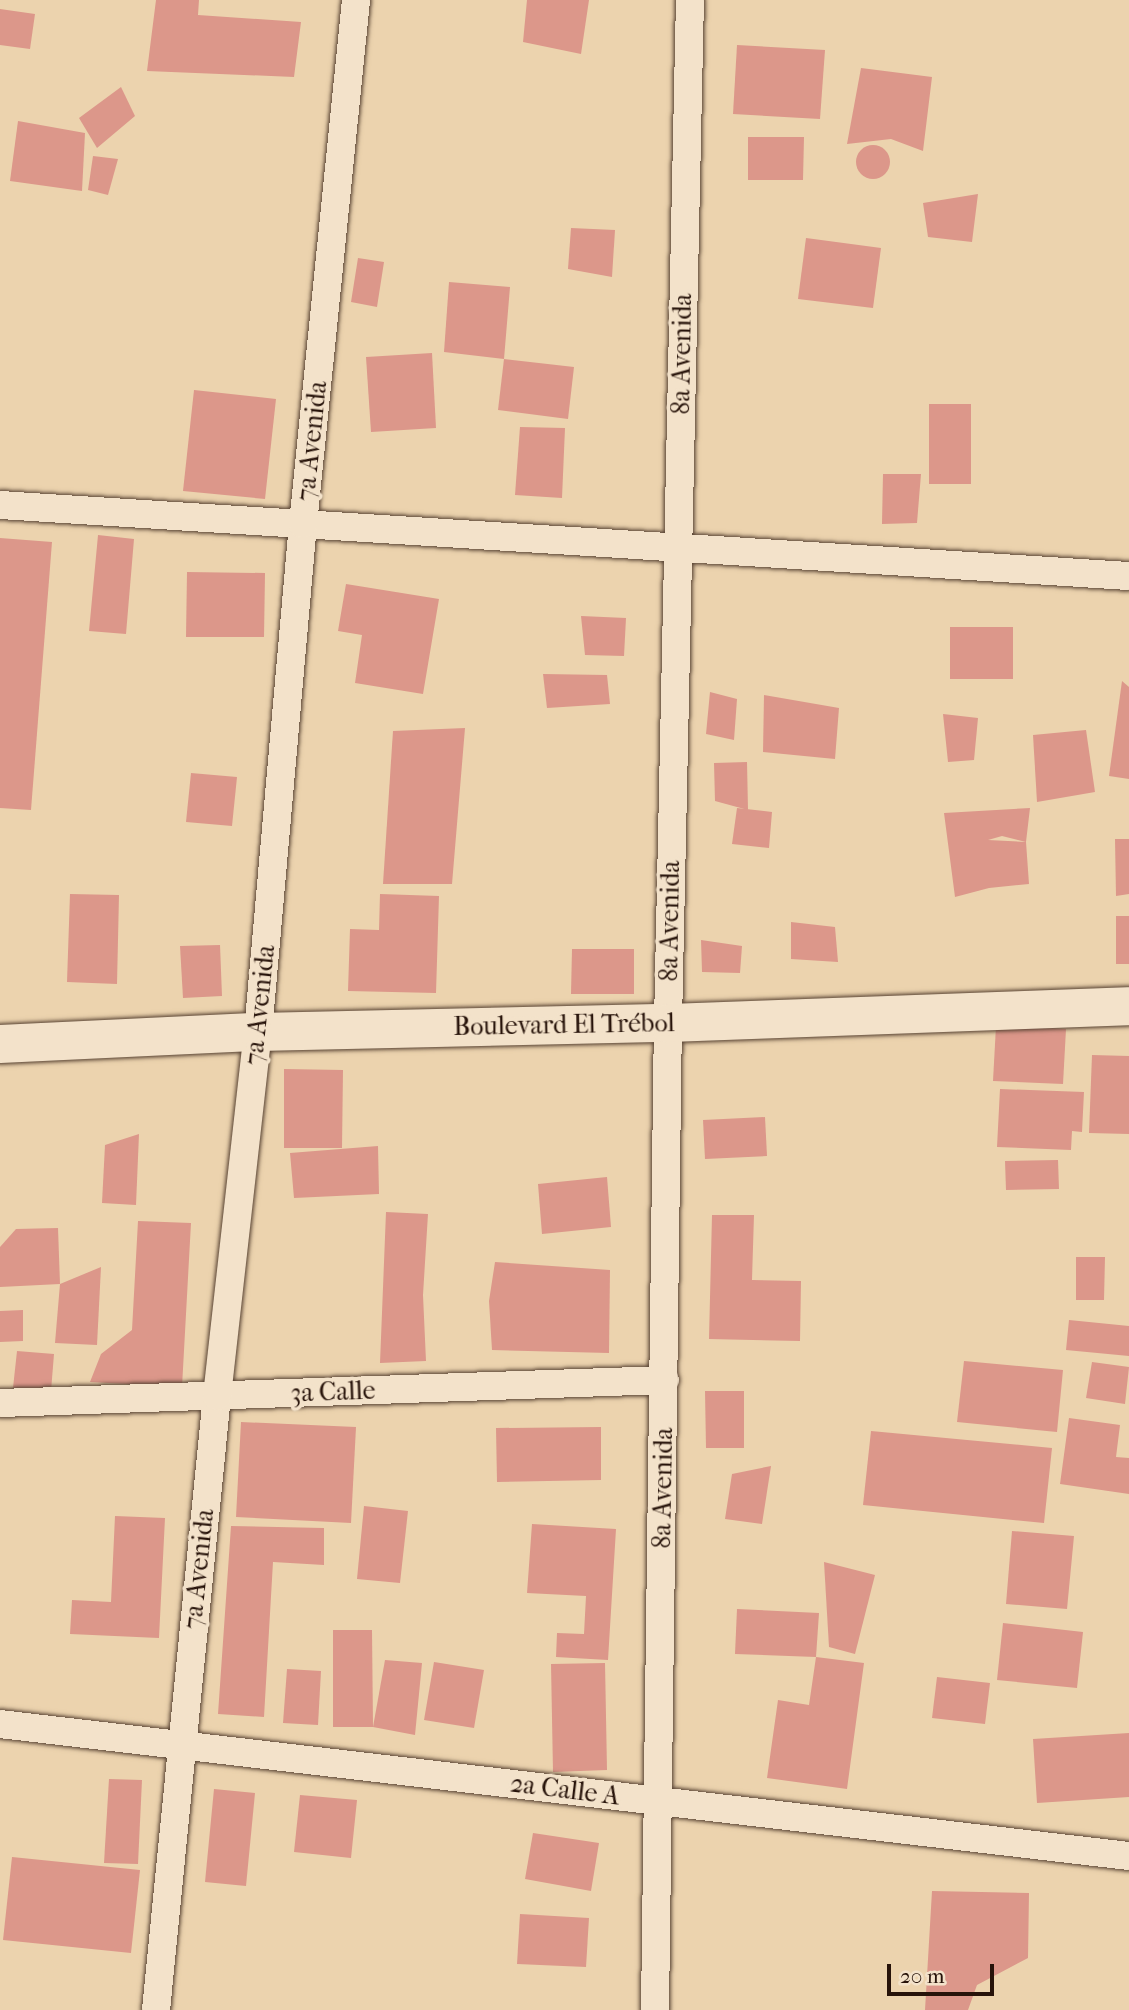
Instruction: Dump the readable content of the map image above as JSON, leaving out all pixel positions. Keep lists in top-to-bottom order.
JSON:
{
  "streets": {
    "main road": ["Boulevard El Trébol"],
    "street": [
      "8a Avenida",
      "7a Avenida",
      "3a Calle",
      "2a Calle A"
    ]
  },
  "crossings": [
    ["8a Avenida", "Boulevard El Trébol"],
    ["8a Avenida", "3a Calle"],
    ["8a Avenida", "2a Calle A"],
    ["7a Avenida", "Boulevard El Trébol"],
    ["7a Avenida", "3a Calle"],
    ["7a Avenida", "2a Calle A"]
  ],
  "scale_bar": "20 m"
}
